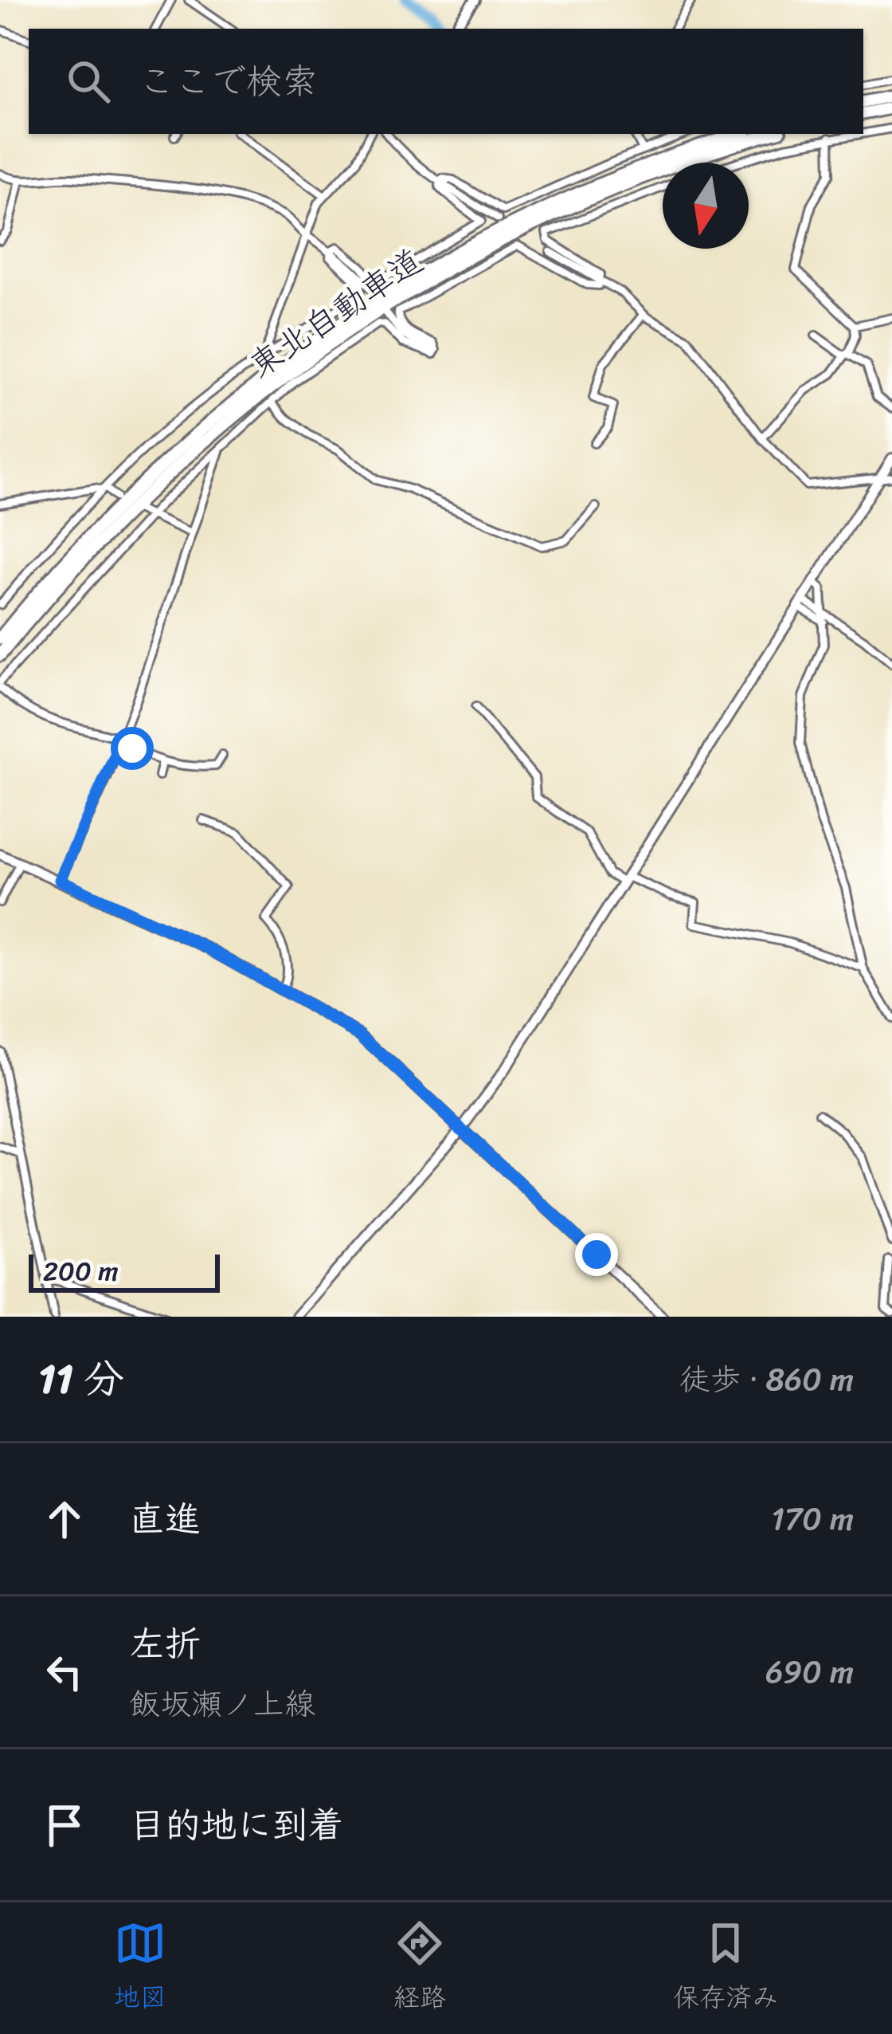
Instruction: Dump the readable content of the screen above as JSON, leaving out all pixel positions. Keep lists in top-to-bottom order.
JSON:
{
  "streets": {
    "highway": ["東北自動車道"]
  },
  "scale_bar": "200 m",
  "north": "bottom",
  "page": {
    "search": "ここで検索",
    "scale": "200 m",
    "heading": ["11 分", "徒歩 · 860 m"],
    "list": [
      ["直進", "170 m"],
      ["左折", "飯坂瀬ノ上線", "690 m"],
      "目的地に到着"
    ],
    "nav": ["地図", "経路", "保存済み"]
  }
}
